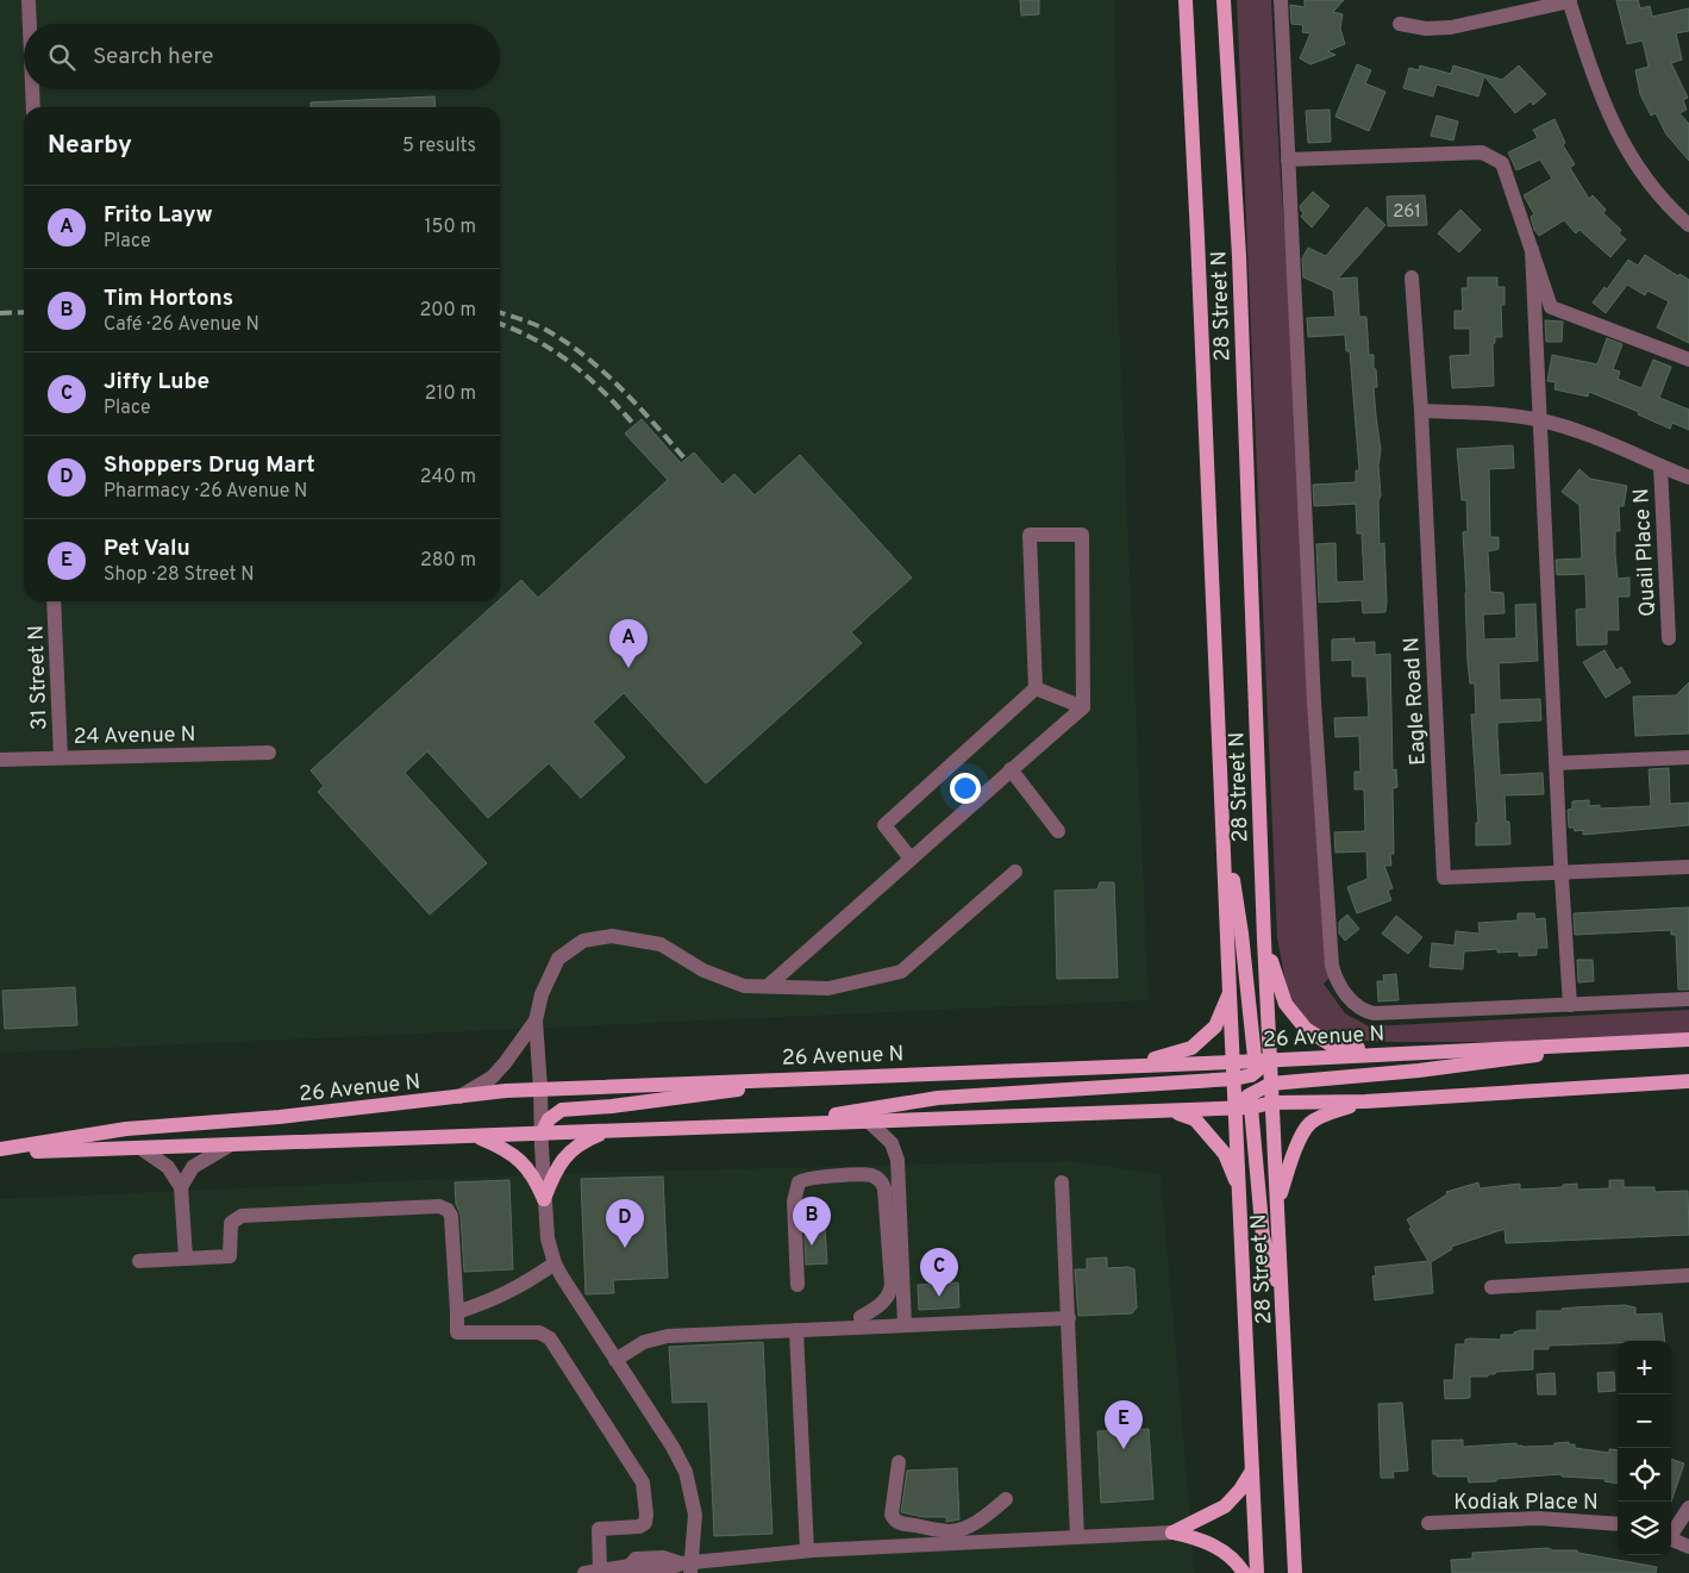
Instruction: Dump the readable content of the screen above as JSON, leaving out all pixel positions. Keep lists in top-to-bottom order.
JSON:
{
  "streets": {
    "main road": ["28 Street N", "26 Avenue N"],
    "street": [
      "Quail Place N",
      "31 Street N",
      "Eagle Road N",
      "24 Avenue N",
      "Kodiak Place N"
    ]
  },
  "crossings": [
    ["28 Street N", "26 Avenue N"],
    ["31 Street N", "24 Avenue N"]
  ],
  "house_numbers": ["261"],
  "page": {
    "search": "Search here",
    "heading": ["Nearby", "5 results"],
    "list": [
      {
        "mark": "A",
        "name": "Frito Layw",
        "note": "Place",
        "value": "150 m"
      },
      {
        "mark": "B",
        "name": "Tim Hortons",
        "note": "Café · 26 Avenue N",
        "value": "200 m"
      },
      {
        "mark": "C",
        "name": "Jiffy Lube",
        "note": "Place",
        "value": "210 m"
      },
      {
        "mark": "D",
        "name": "Shoppers Drug Mart",
        "note": "Pharmacy · 26 Avenue N",
        "value": "240 m"
      },
      {
        "mark": "E",
        "name": "Pet Valu",
        "note": "Shop · 28 Street N",
        "value": "280 m"
      }
    ],
    "pins": [
      "A",
      "B",
      "D",
      "C",
      "E"
    ],
    "map_buttons": ["+", "−"]
  }
}
